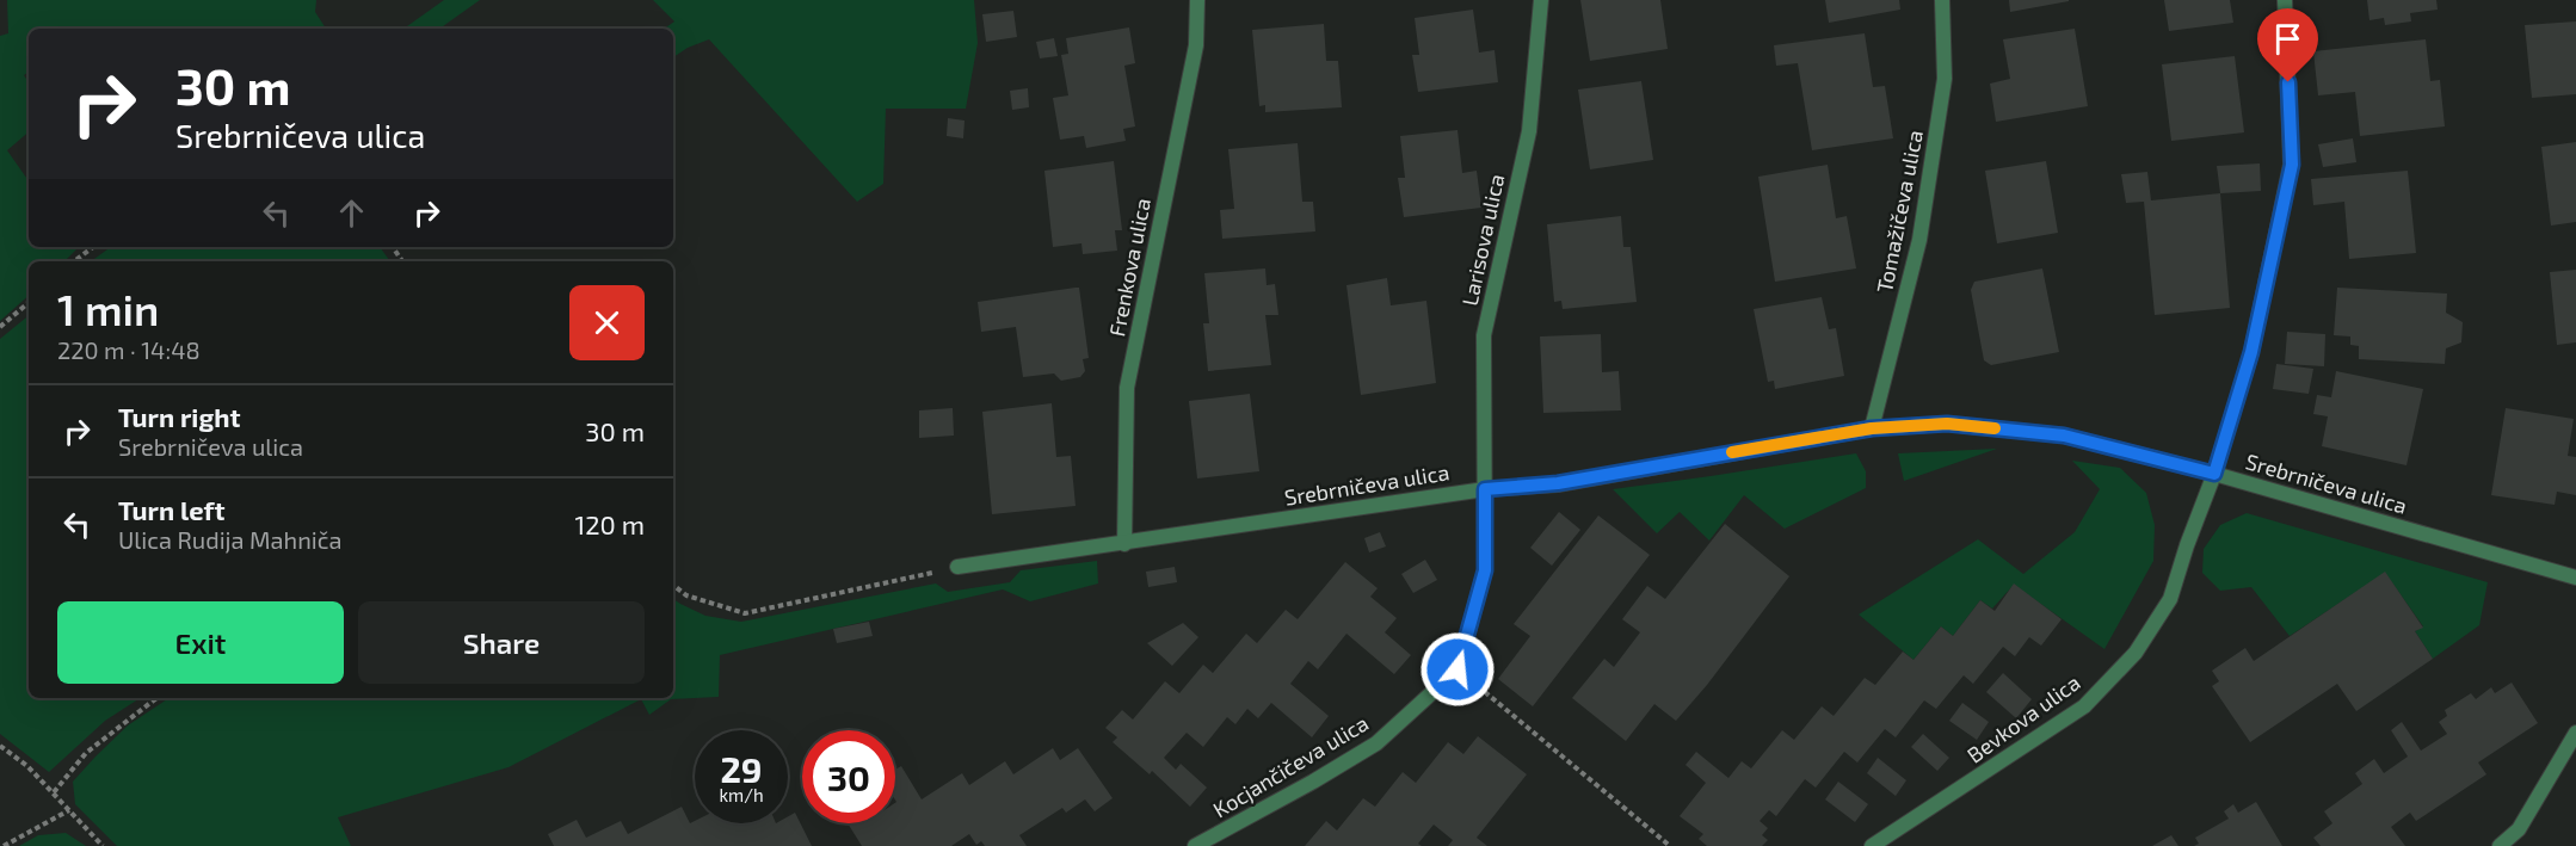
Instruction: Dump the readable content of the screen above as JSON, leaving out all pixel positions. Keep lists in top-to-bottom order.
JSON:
{
  "streets": {
    "street": [
      "Tomažičeva ulica",
      "Larisova ulica",
      "Frenkova ulica",
      "Srebrničeva ulica",
      "Bevkova ulica",
      "Kocjančičeva ulica"
    ]
  },
  "crossings": [
    ["Tomažičeva ulica", "Srebrničeva ulica"],
    ["Larisova ulica", "Srebrničeva ulica"],
    ["Frenkova ulica", "Srebrničeva ulica"],
    ["Srebrničeva ulica", "Bevkova ulica"]
  ],
  "page": {
    "turn": ["30 m", "Srebrničeva ulica"],
    "heading": ["1 min", "220 m · 14:48"],
    "list": [
      {
        "name": "Turn right",
        "note": "Srebrničeva ulica",
        "value": "30 m"
      },
      {
        "name": "Turn left",
        "note": "Ulica Rudija Mahniča",
        "value": "120 m"
      }
    ],
    "buttons": ["Exit", "Share"],
    "speed": "29 km/h",
    "limit": "30"
  }
}
